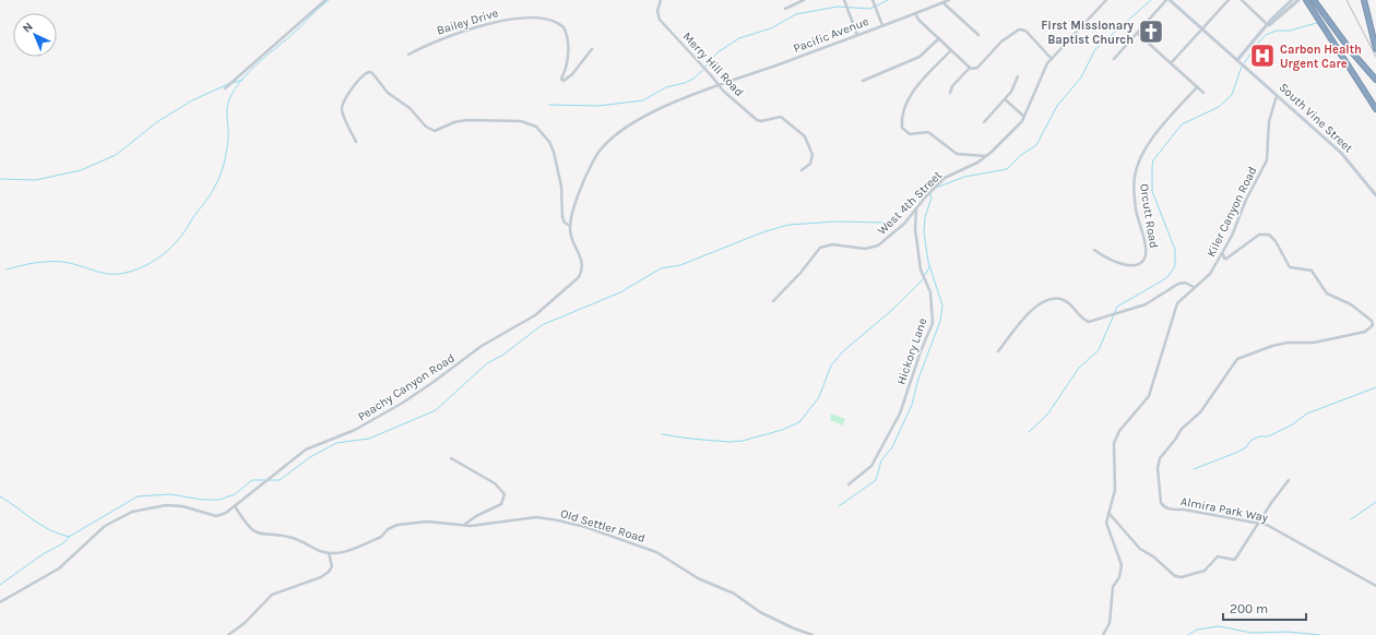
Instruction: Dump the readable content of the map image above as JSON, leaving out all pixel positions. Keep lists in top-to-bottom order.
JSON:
{
  "streets": {
    "street": [
      "Bailey Drive",
      "Pacific Avenue",
      "Merry Hill Road",
      "South Vine Street",
      "West 4th Street",
      "Kiler Canyon Road",
      "Orcutt Road",
      "Hickory Lane",
      "Peachy Canyon Road",
      "Almira Park Way",
      "Old Settler Road"
    ]
  },
  "crossings": [
    ["Pacific Avenue", "Merry Hill Road"],
    ["Pacific Avenue", "Peachy Canyon Road"],
    ["Merry Hill Road", "Peachy Canyon Road"],
    ["South Vine Street", "Kiler Canyon Road"],
    ["West 4th Street", "Hickory Lane"],
    ["Kiler Canyon Road", "Almira Park Way"]
  ],
  "places": {
    "church": ["First Missionary Baptist Church"],
    "hospital": ["Carbon Health Urgent Care"]
  },
  "scale_bar": "200 m",
  "north": "top left"
}
